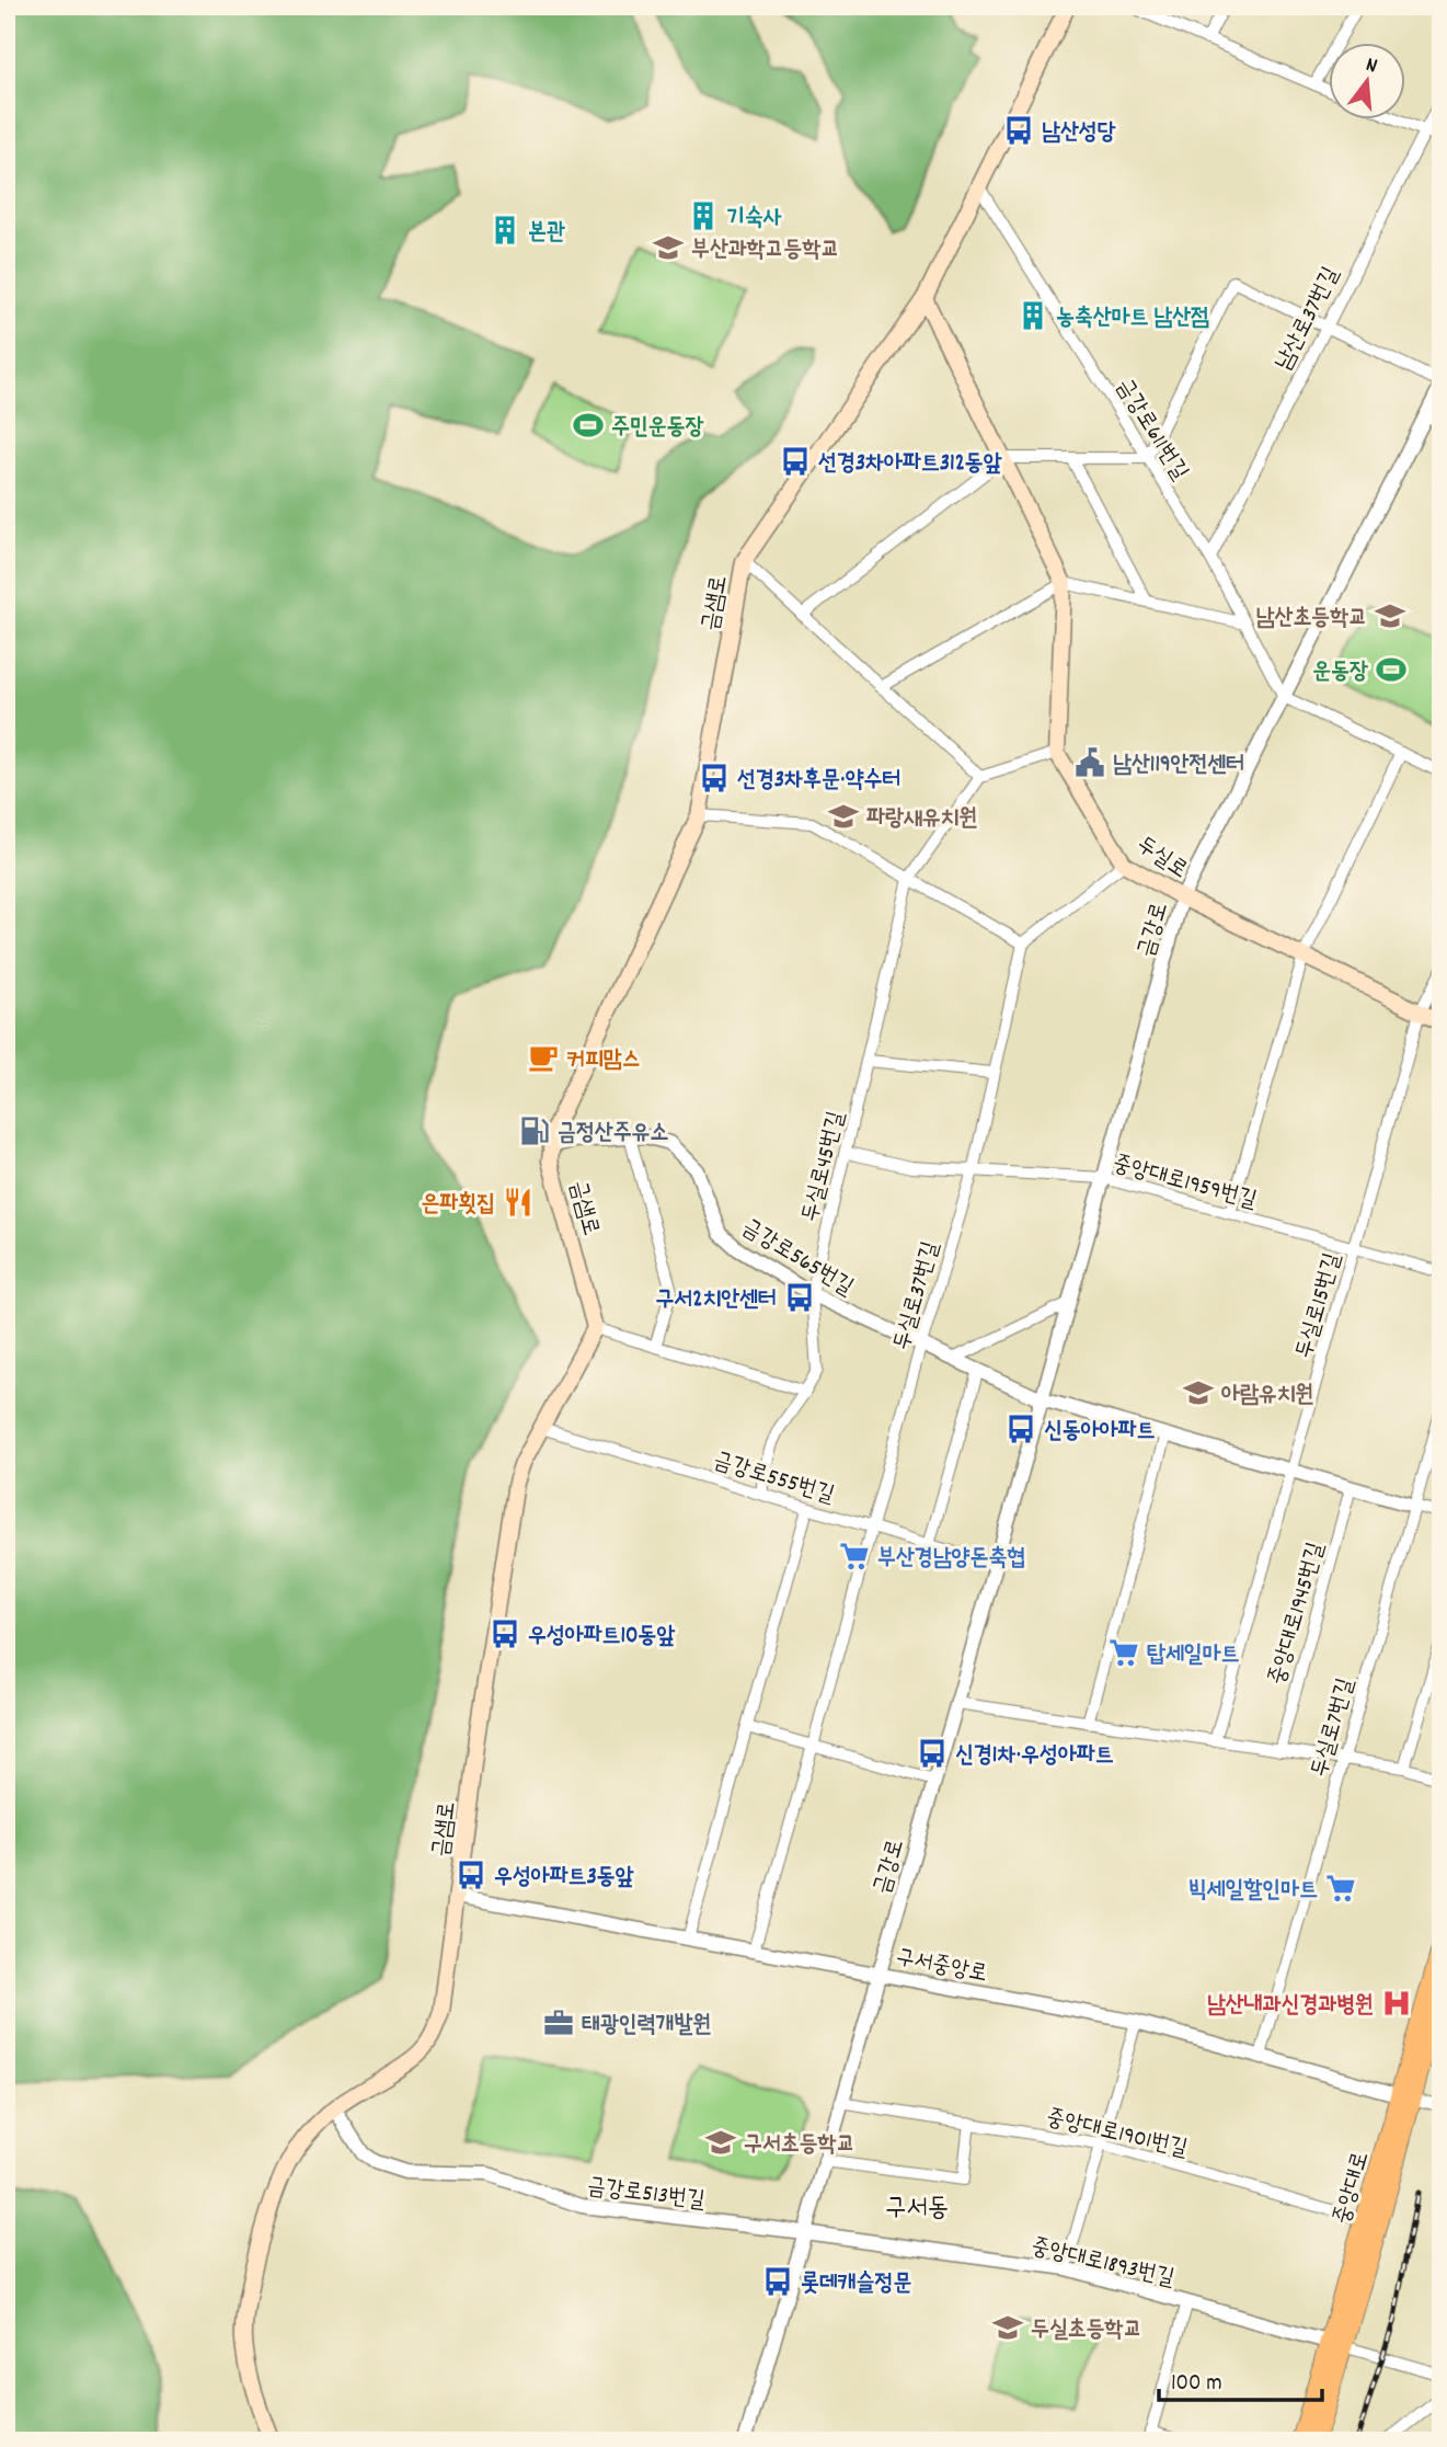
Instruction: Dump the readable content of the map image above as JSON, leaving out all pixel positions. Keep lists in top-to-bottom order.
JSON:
{
  "streets": {
    "main road": ["금샘로", "두실로", "중앙대로"],
    "street": [
      "남산로37번길",
      "금강로611번길",
      "금강로",
      "두실로45번길",
      "중앙대로1959번길",
      "금강로565번길",
      "두실로37번길",
      "두실로15번길",
      "금강로555번길",
      "중앙대로1945번길",
      "두실로7번길",
      "구서중앙로",
      "중앙대로1901번길",
      "금강로513번길",
      "중앙대로1893번길"
    ]
  },
  "crossings": [
    ["남산로37번길", "금강로611번길"],
    ["금강로611번길", "금샘로"],
    ["금강로611번길", "금강로"],
    ["금샘로", "금강로565번길"],
    ["금샘로", "금강로555번길"],
    ["금샘로", "구서중앙로"],
    ["금샘로", "금강로513번길"],
    ["두실로", "금강로"],
    ["두실로", "두실로15번길"],
    ["금강로", "중앙대로1959번길"],
    ["금강로", "금강로565번길"],
    ["금강로", "금강로555번길"],
    ["금강로", "구서중앙로"],
    ["금강로", "중앙대로1901번길"],
    ["금강로", "금강로513번길"],
    ["금강로", "중앙대로1893번길"],
    ["두실로45번길", "중앙대로1959번길"],
    ["두실로45번길", "금강로565번길"],
    ["두실로45번길", "금강로555번길"],
    ["중앙대로1959번길", "두실로37번길"],
    ["중앙대로1959번길", "두실로15번길"],
    ["금강로565번길", "두실로37번길"],
    ["두실로37번길", "금강로555번길"],
    ["두실로37번길", "구서중앙로"],
    ["두실로7번길", "구서중앙로"],
    ["구서중앙로", "중앙대로"],
    ["중앙대로1901번길", "중앙대로"],
    ["중앙대로", "중앙대로1893번길"],
    ["금강로513번길", "중앙대로1893번길"]
  ],
  "districts": ["구서동"],
  "places": {
    "bus stop": [
      "남산성당",
      "선경3차아파트312동앞",
      "선경3차후문·약수터",
      "구서2치안센터",
      "신동아아파트",
      "우성아파트10동앞",
      "신경1차·우성아파트",
      "우성아파트3동앞",
      "롯데캐슬정문"
    ],
    "building": ["기숙사", "본관", "농축산마트 남산점"],
    "school or university": [
      "부산과학고등학교",
      "남산초등학교",
      "파랑새유치원",
      "아람유치원",
      "구서초등학교",
      "두실초등학교"
    ],
    "sports": ["주민운동장", "운동장"],
    "public building": ["남산119안전센터"],
    "cafe": ["커피맘스"],
    "fuel station": ["금정산주유소"],
    "restaurant": ["은파횟집"],
    "supermarket": ["부산경남양돈축협", "탑세일마트", "빅세일할인마트"],
    "hospital": ["남산내과신경과병원"],
    "office": ["태광인력개발원"]
  },
  "scale_bar": "100 m",
  "north": "top"
}
